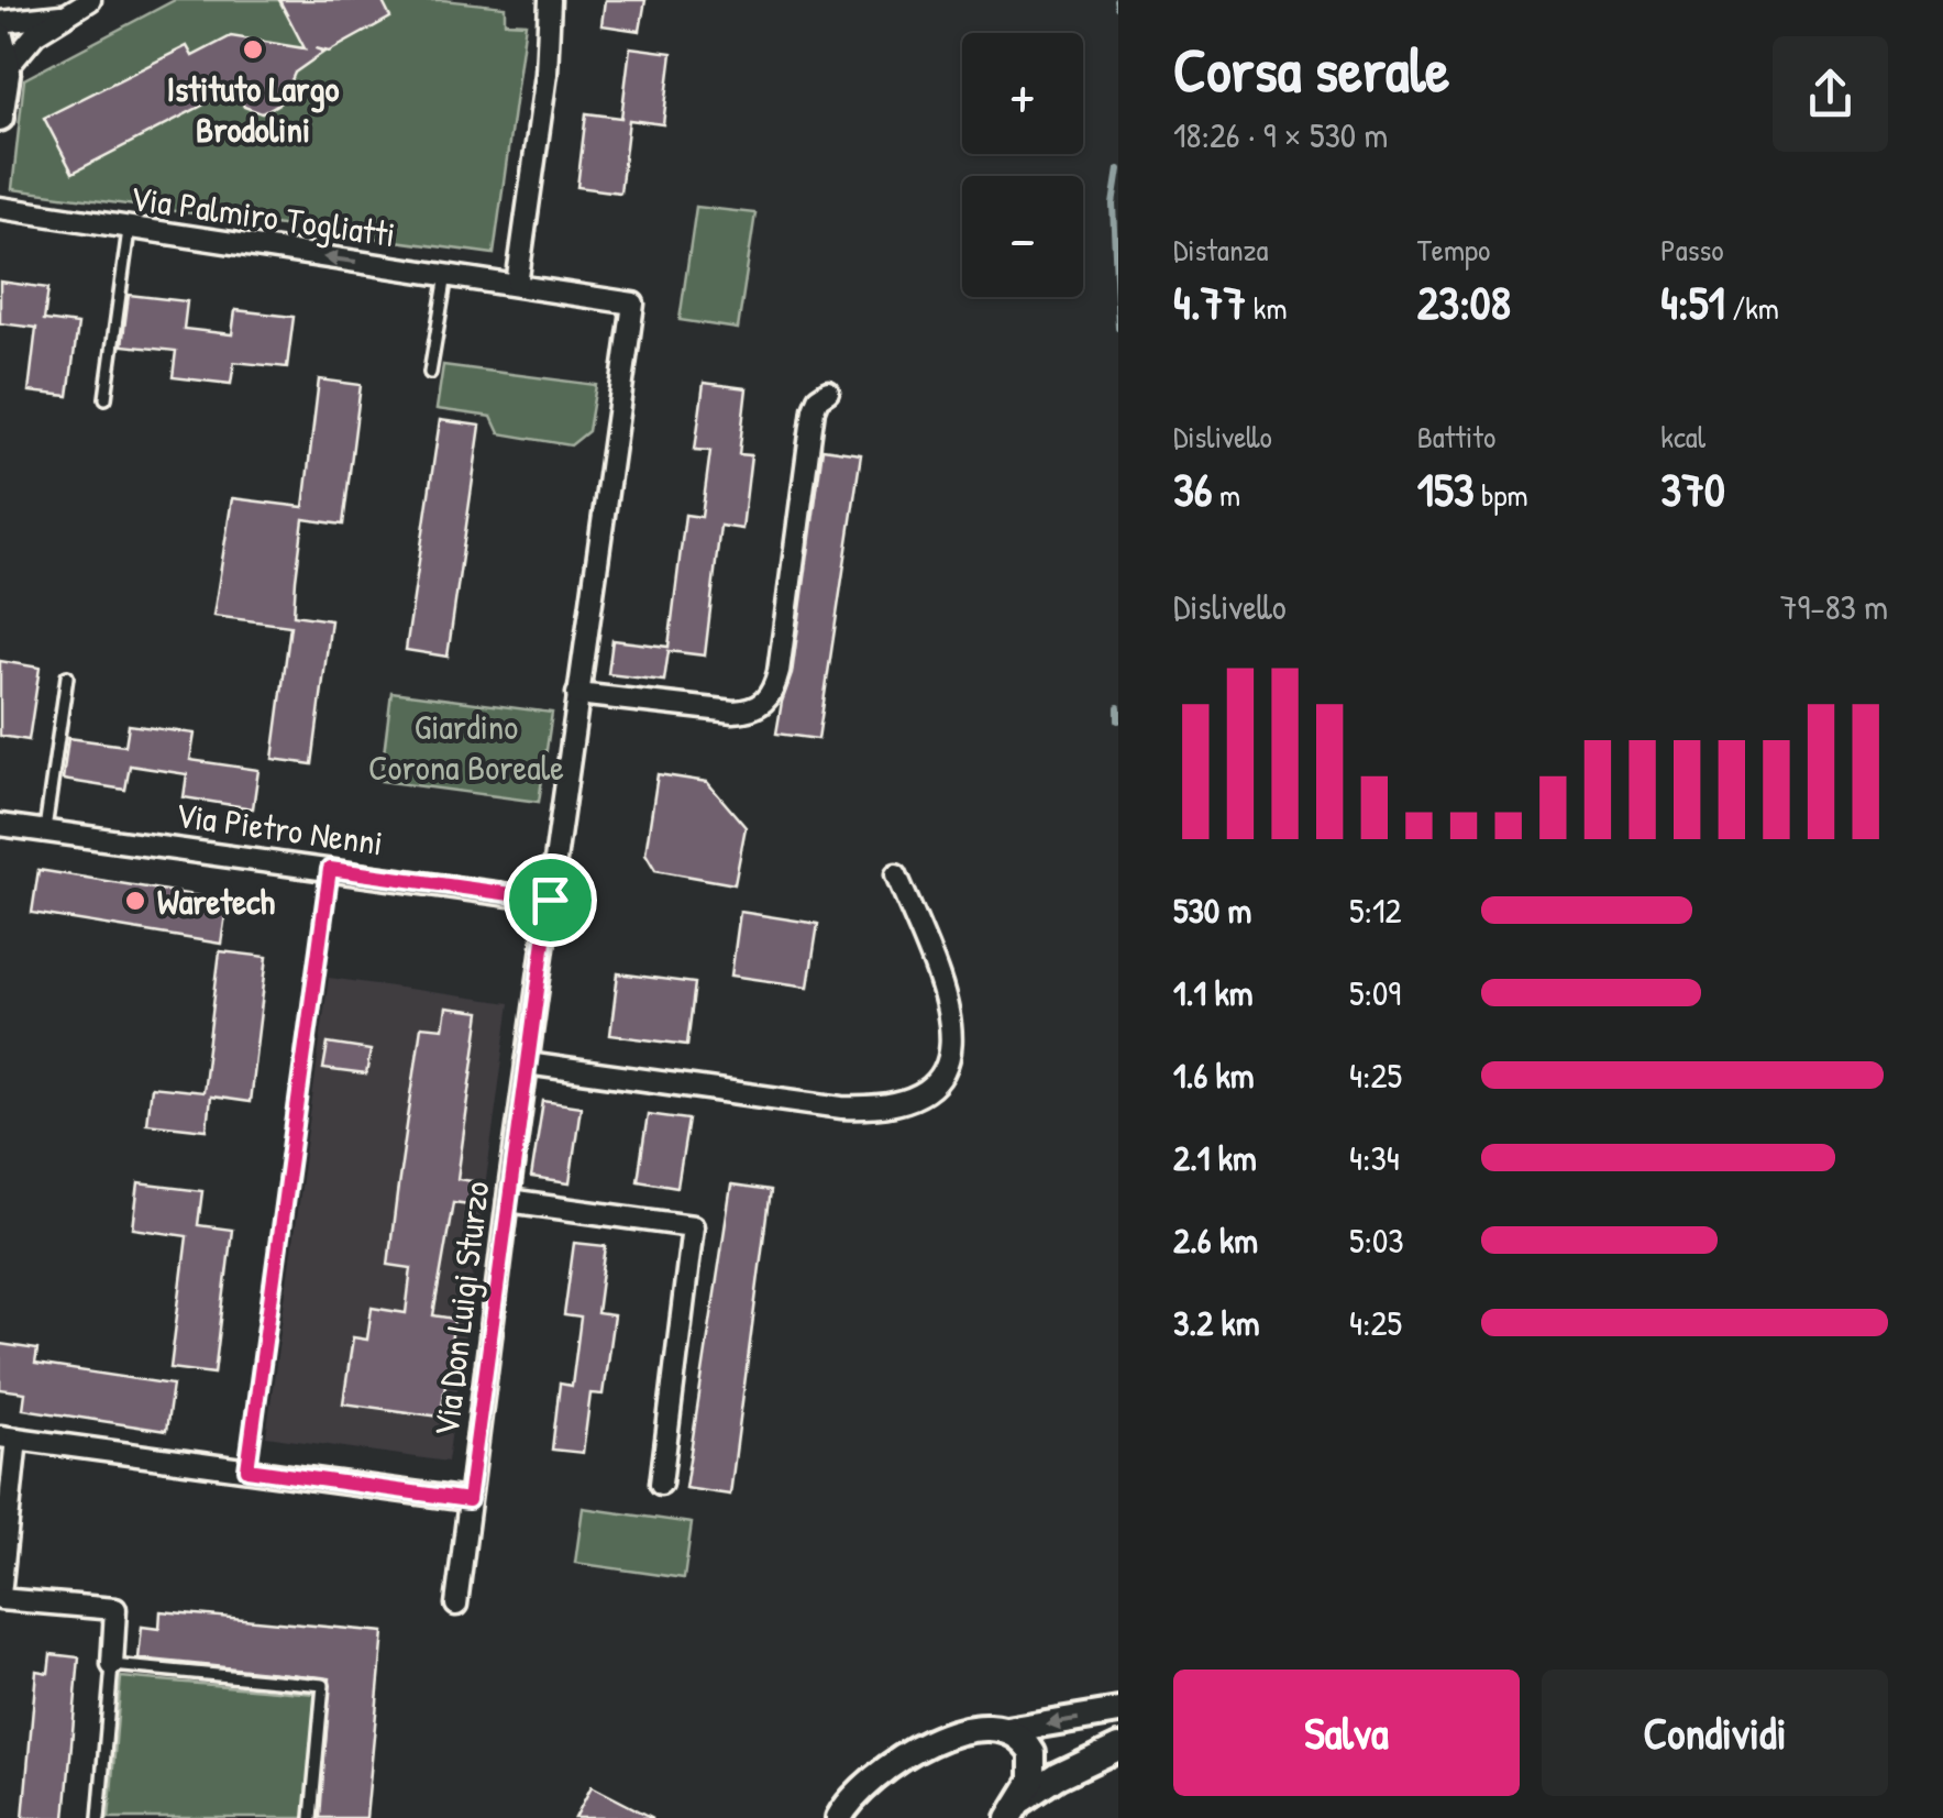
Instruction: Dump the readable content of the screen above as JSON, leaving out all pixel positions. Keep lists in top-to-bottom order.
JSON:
{
  "streets": {
    "street": ["Via Palmiro Togliatti", "Via Pietro Nenni", "Via Don Luigi Sturzo"]
  },
  "crossings": [
    ["Via Palmiro Togliatti", "Via Don Luigi Sturzo"],
    ["Via Pietro Nenni", "Via Don Luigi Sturzo"]
  ],
  "one_way": ["Via Palmiro Togliatti"],
  "parks": ["Giardino Corona Boreale"],
  "places": ["Istituto Largo Brodolini", "Waretech"],
  "page": {
    "heading": ["Corsa serale", "18:26 · 9 × 530 m"],
    "map_buttons": ["+", "−"],
    "stats": [
      ["Distanza", "4.77 km"],
      ["Tempo", "23:08"],
      ["Passo", "4:51 /km"],
      ["Dislivello", "36 m"],
      ["Battito", "153 bpm"],
      ["kcal", "370"]
    ],
    "chart": ["Dislivello", "79–83 m"],
    "list": [
      {
        "name": "530 m",
        "note": "5:12"
      },
      {
        "name": "1.1 km",
        "note": "5:09"
      },
      {
        "name": "1.6 km",
        "note": "4:25"
      },
      {
        "name": "2.1 km",
        "note": "4:34"
      },
      {
        "name": "2.6 km",
        "note": "5:03"
      },
      {
        "name": "3.2 km",
        "note": "4:25"
      }
    ],
    "buttons": ["Salva", "Condividi"]
  }
}
